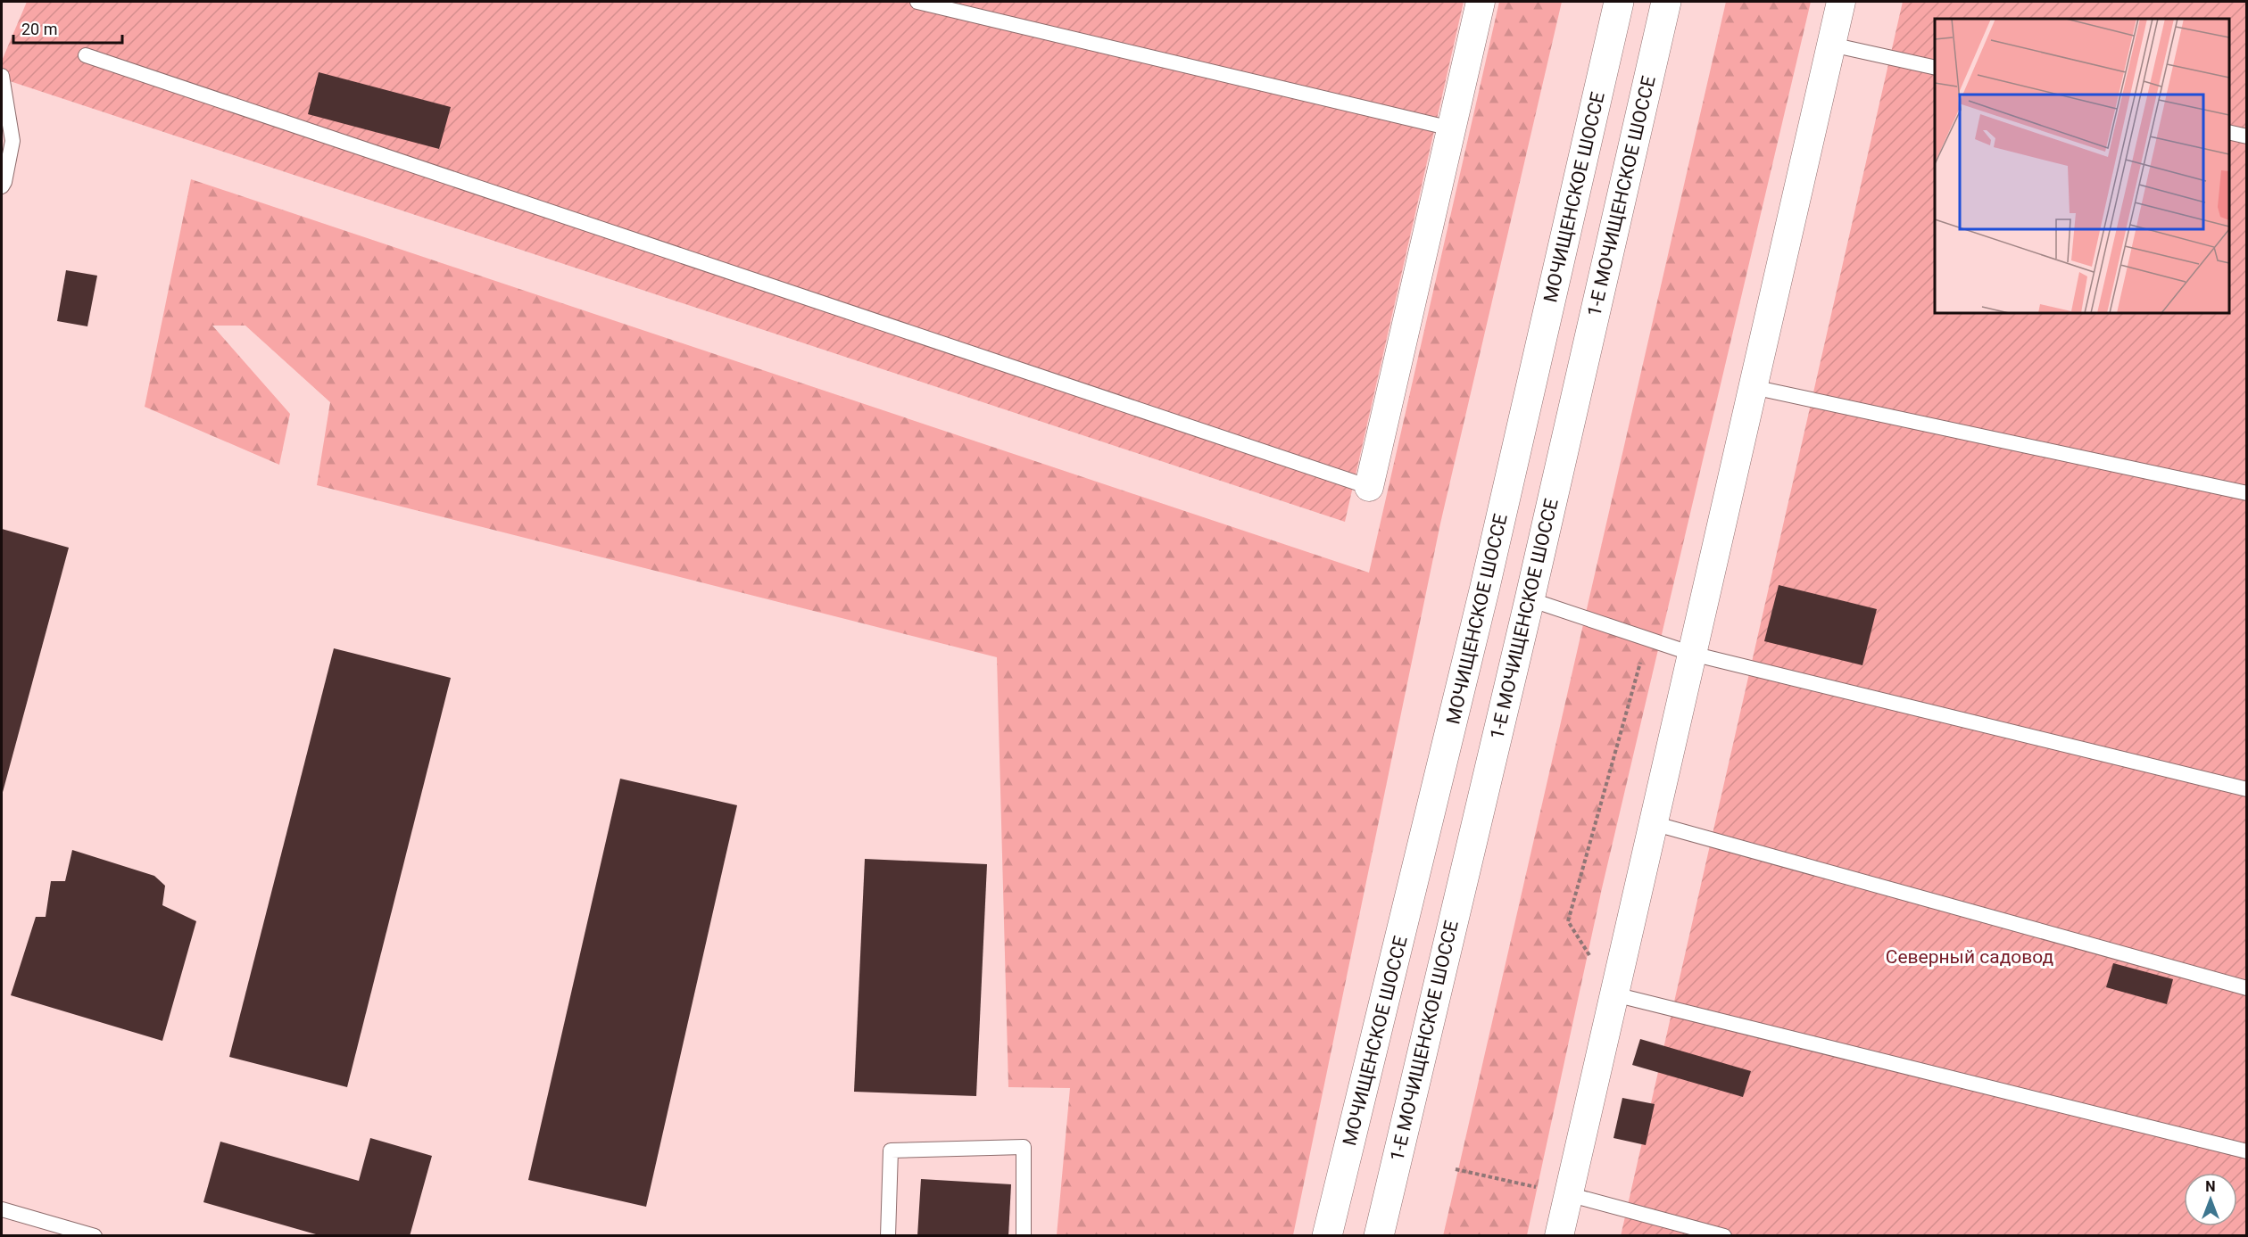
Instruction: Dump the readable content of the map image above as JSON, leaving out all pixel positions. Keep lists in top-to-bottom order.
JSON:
{
  "streets": {
    "main road": ["1-Е МОЧИЩЕНСКОЕ ШОССЕ", "МОЧИЩЕНСКОЕ ШОССЕ"]
  },
  "parks": ["Северный садовод"],
  "scale_bar": "20 m",
  "north": "top"
}
